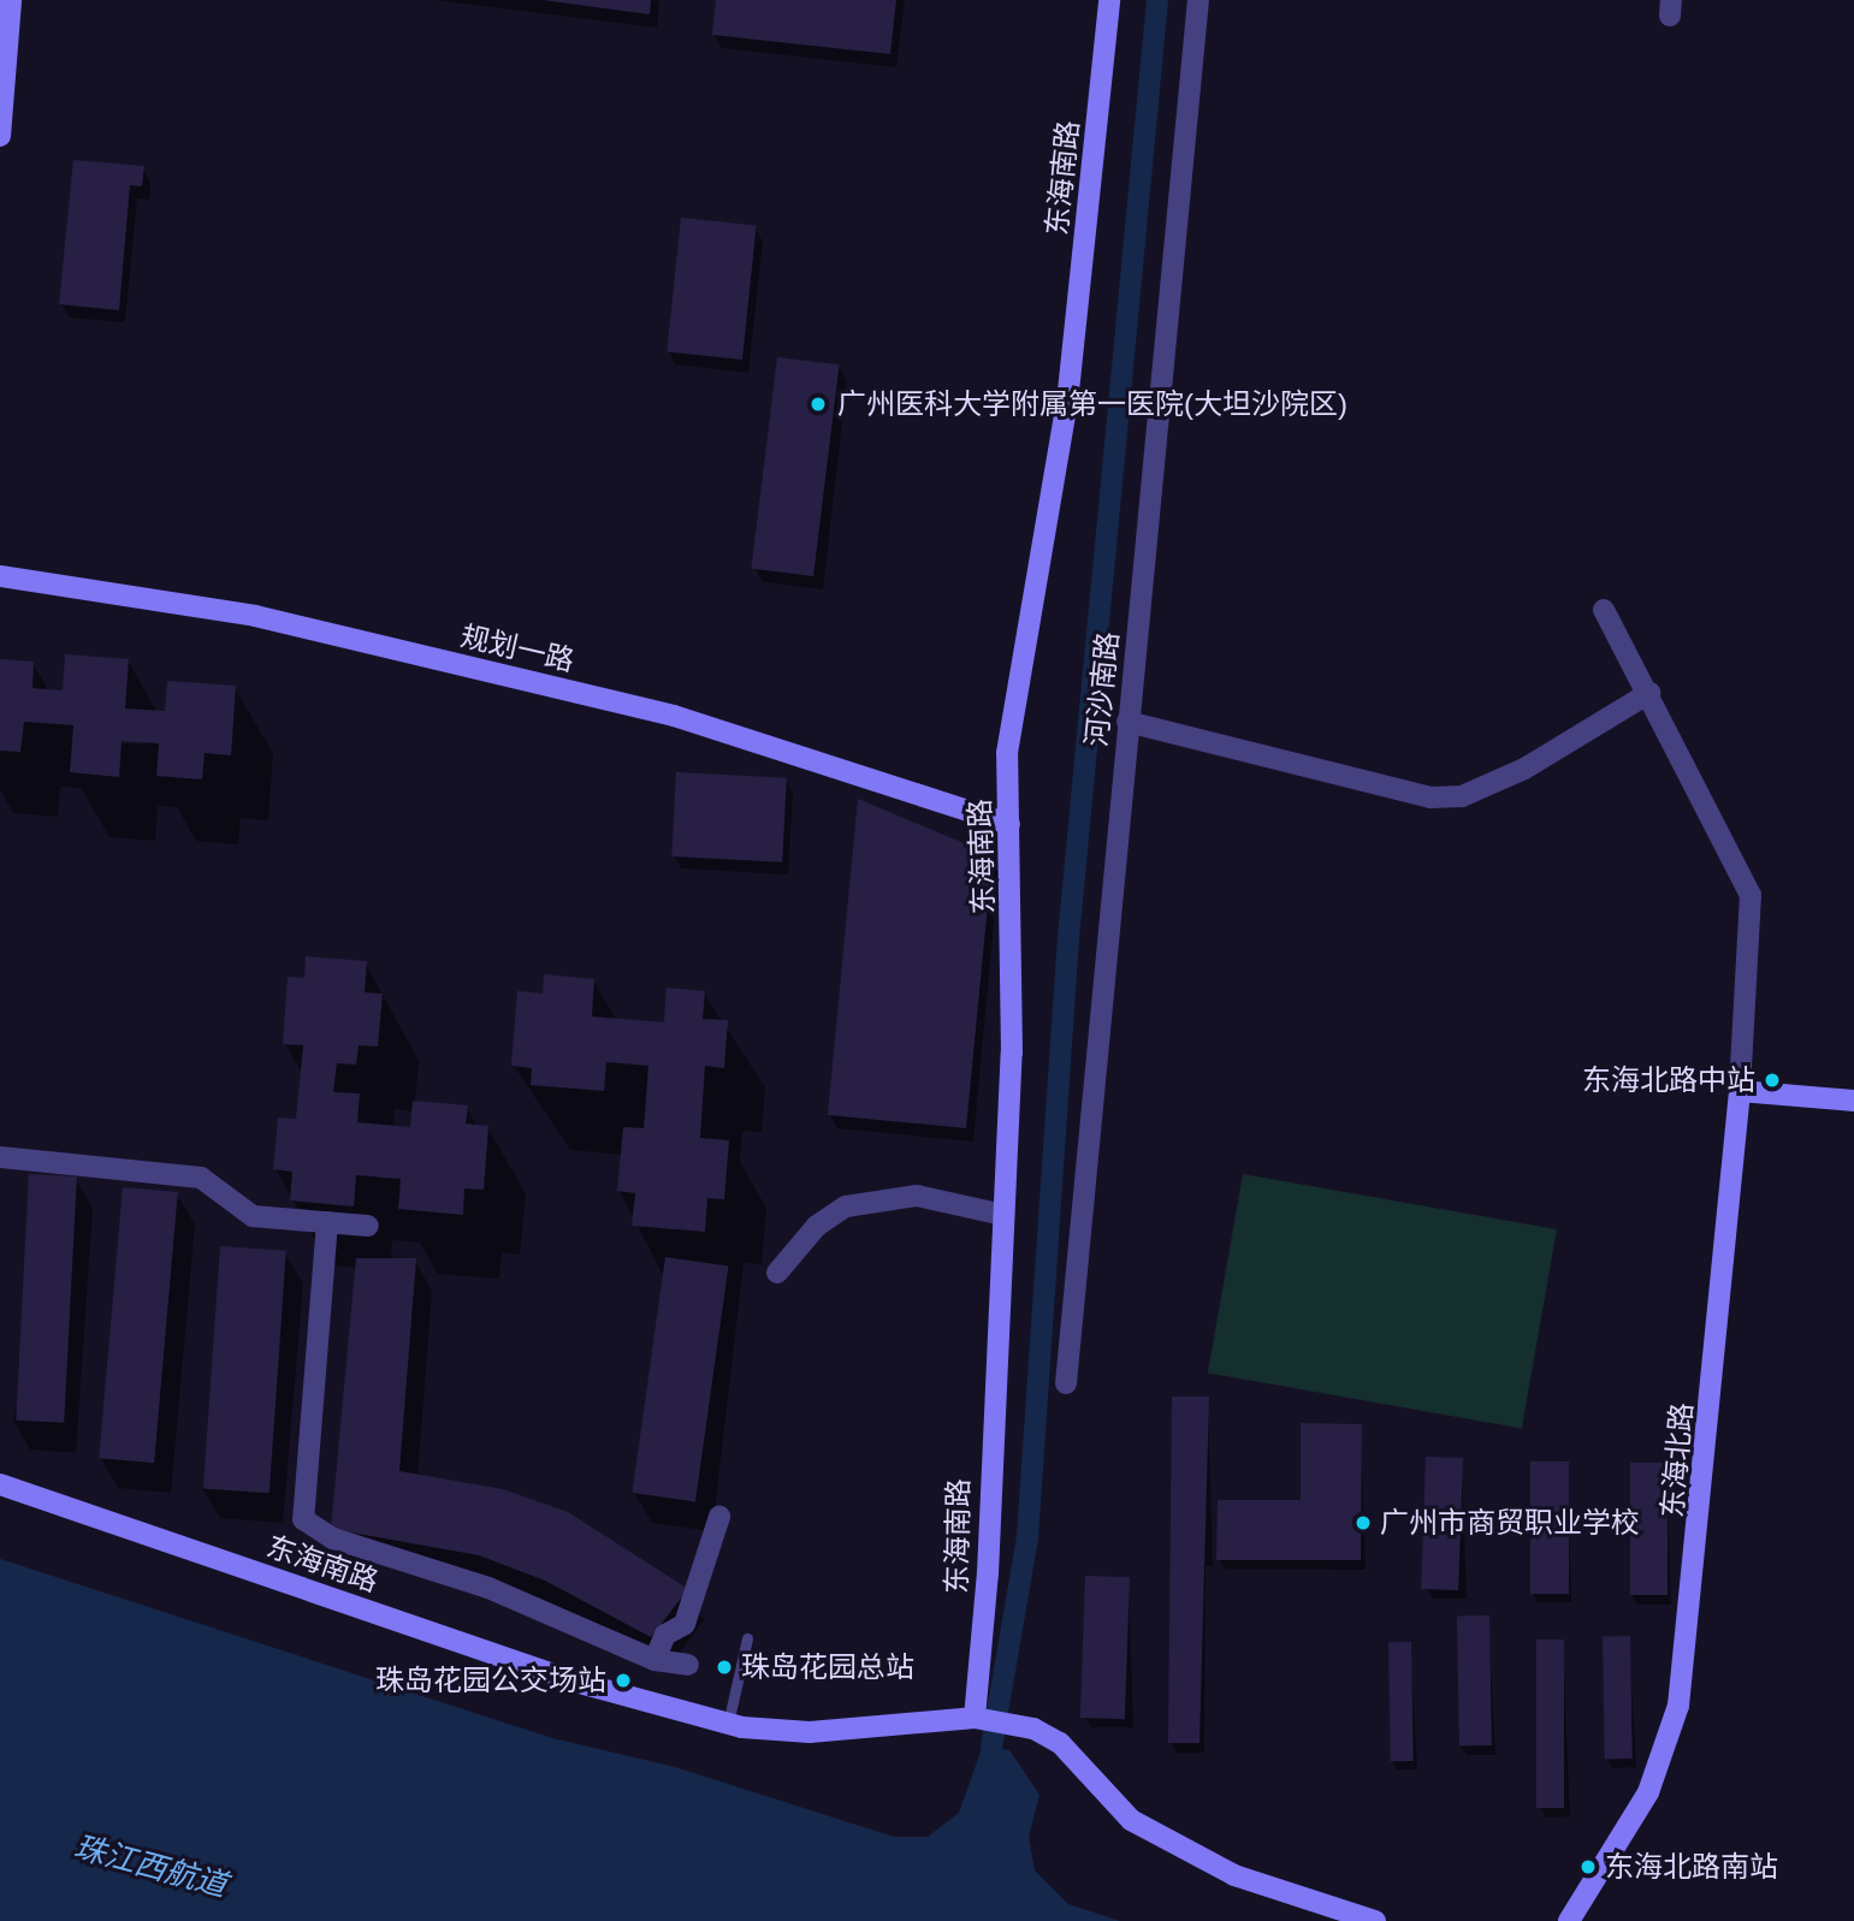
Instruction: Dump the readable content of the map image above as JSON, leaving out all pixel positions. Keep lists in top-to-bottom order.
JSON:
{
  "streets": {
    "street": [
      "东海南路",
      "规划一路",
      "河沙南路",
      "东海北路"
    ]
  },
  "crossings": [
    ["东海南路", "规划一路"]
  ],
  "water": ["珠江西航道"],
  "places": [
    "广州医科大学附属第一医院(大坦沙院区)",
    "东海北路中站",
    "广州市商贸职业学校",
    "珠岛花园总站",
    "珠岛花园公交场站",
    "东海北路南站"
  ]
}
